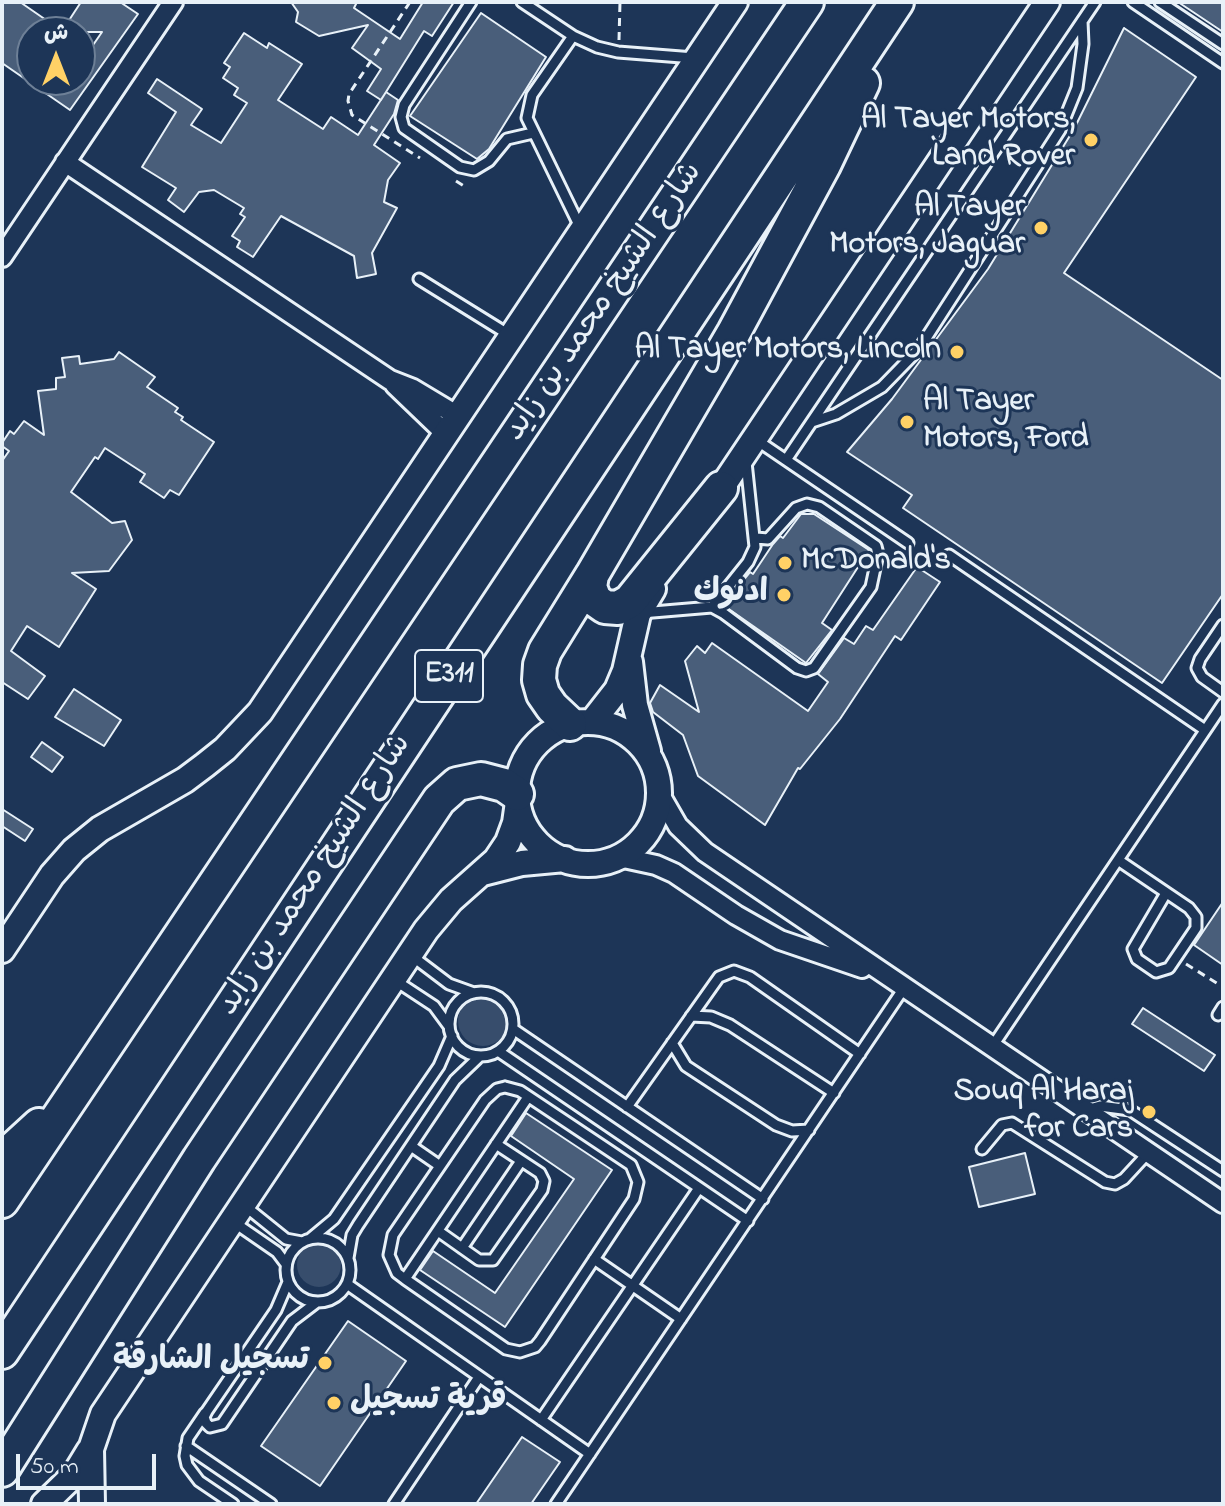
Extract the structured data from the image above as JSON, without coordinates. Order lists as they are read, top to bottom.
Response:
{
  "streets": {
    "highway": ["شارع الشيخ محمد بن زايد", "E311"]
  },
  "places": [
    "Al Tayer Motors, Land Rover",
    "Al Tayer Motors, Jaguar",
    "Al Tayer Motors, Lincoln",
    "Al Tayer Motors, Ford",
    "McDonald's",
    "ادنوك",
    "Souq Al Haraj for Cars",
    "تسجيل الشارقة",
    "قرية تسجيل"
  ],
  "scale_bar": "50 m",
  "north": "top"
}
